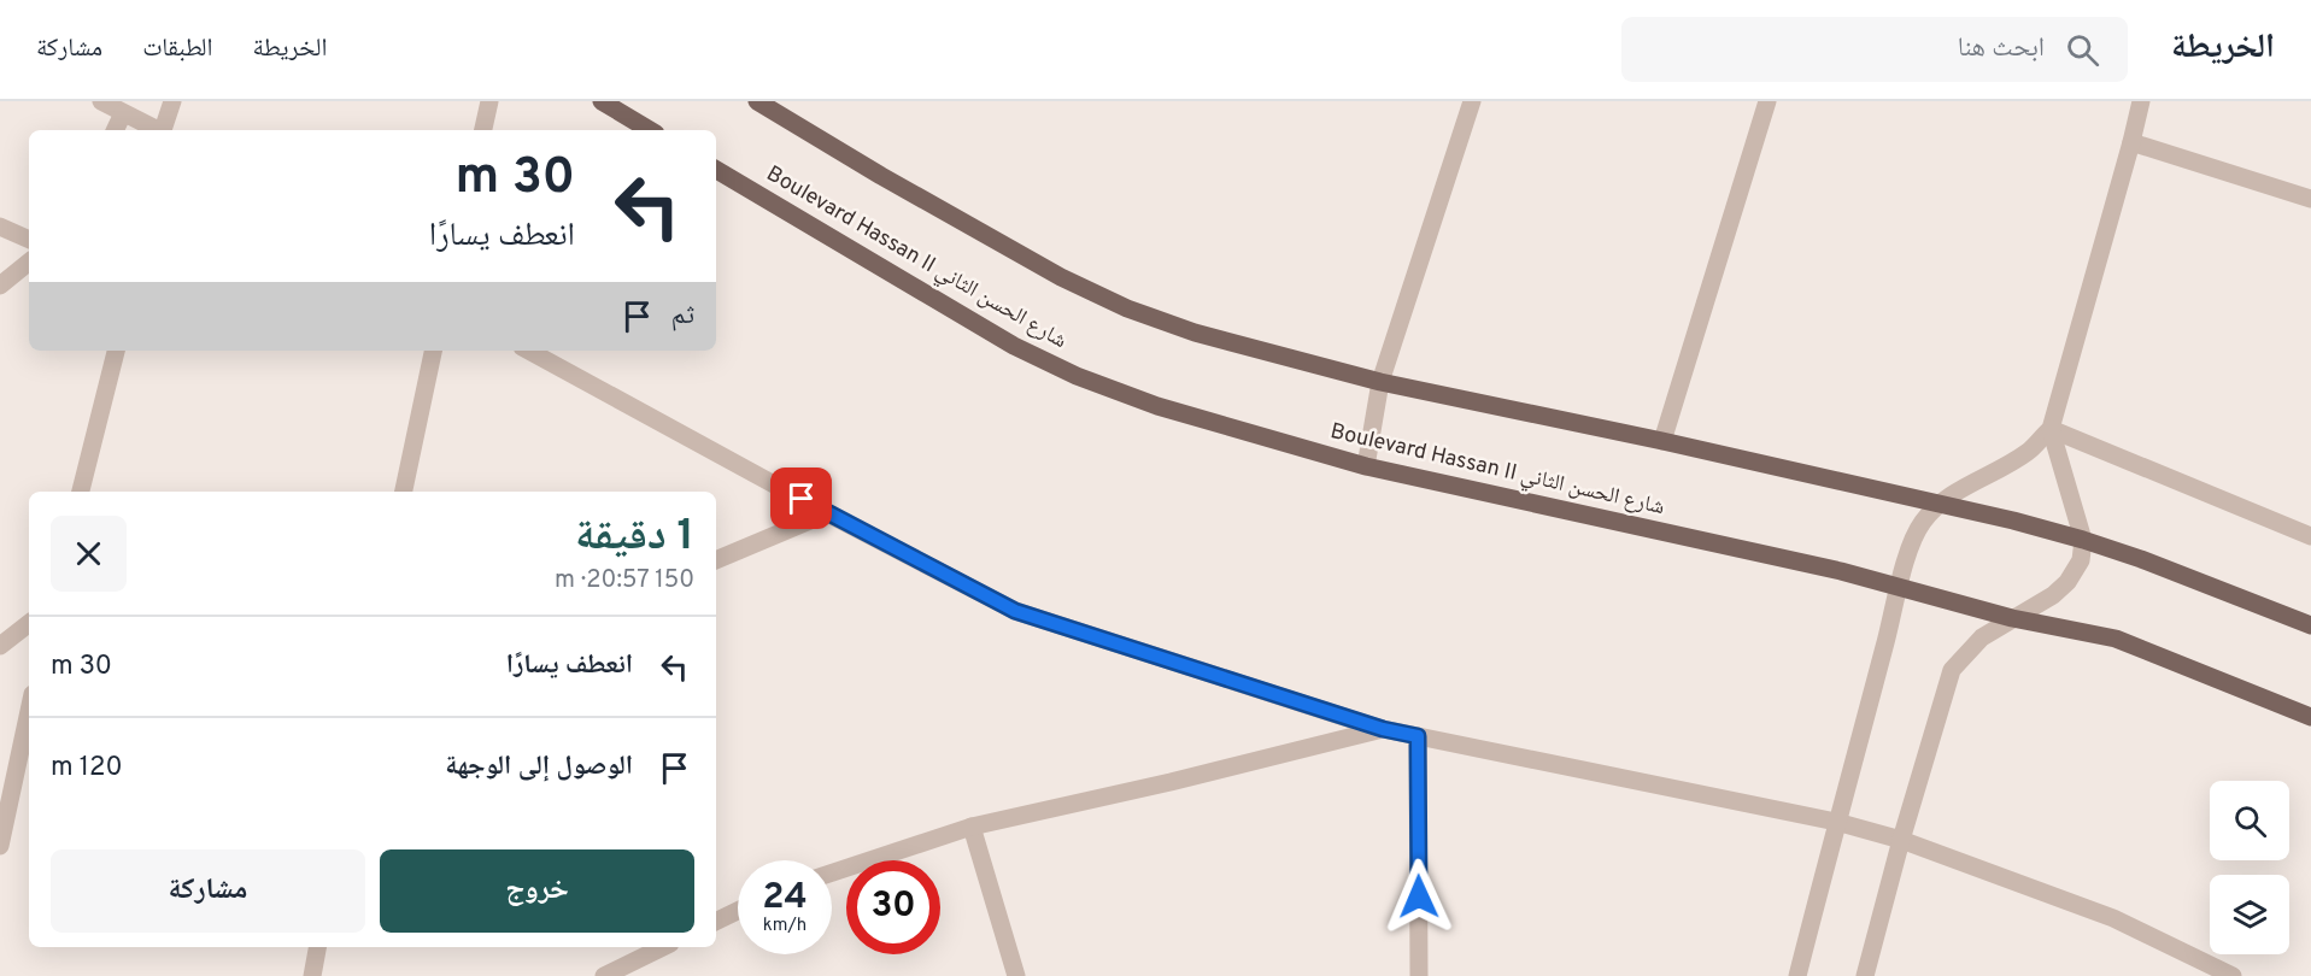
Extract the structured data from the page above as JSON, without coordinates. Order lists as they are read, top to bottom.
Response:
{
  "streets": {
    "main road": ["Boulevard Hassan II شارع الحسن الثاني"]
  },
  "page": {
    "header": "الخريطة",
    "search": "ابحث هنا",
    "nav": ["الخريطة", "الطبقات", "مشاركة"],
    "turn": ["30 m", "انعطف يسارًا"],
    "then": "ثم",
    "heading": ["1 دقيقة", "150 m · 20:57"],
    "list": [
      {
        "name": "انعطف يسارًا",
        "value": "30 m"
      },
      {
        "name": "الوصول إلى الوجهة",
        "value": "120 m"
      }
    ],
    "buttons": ["خروج", "مشاركة"],
    "speed": "24 km/h",
    "limit": "30"
  }
}
